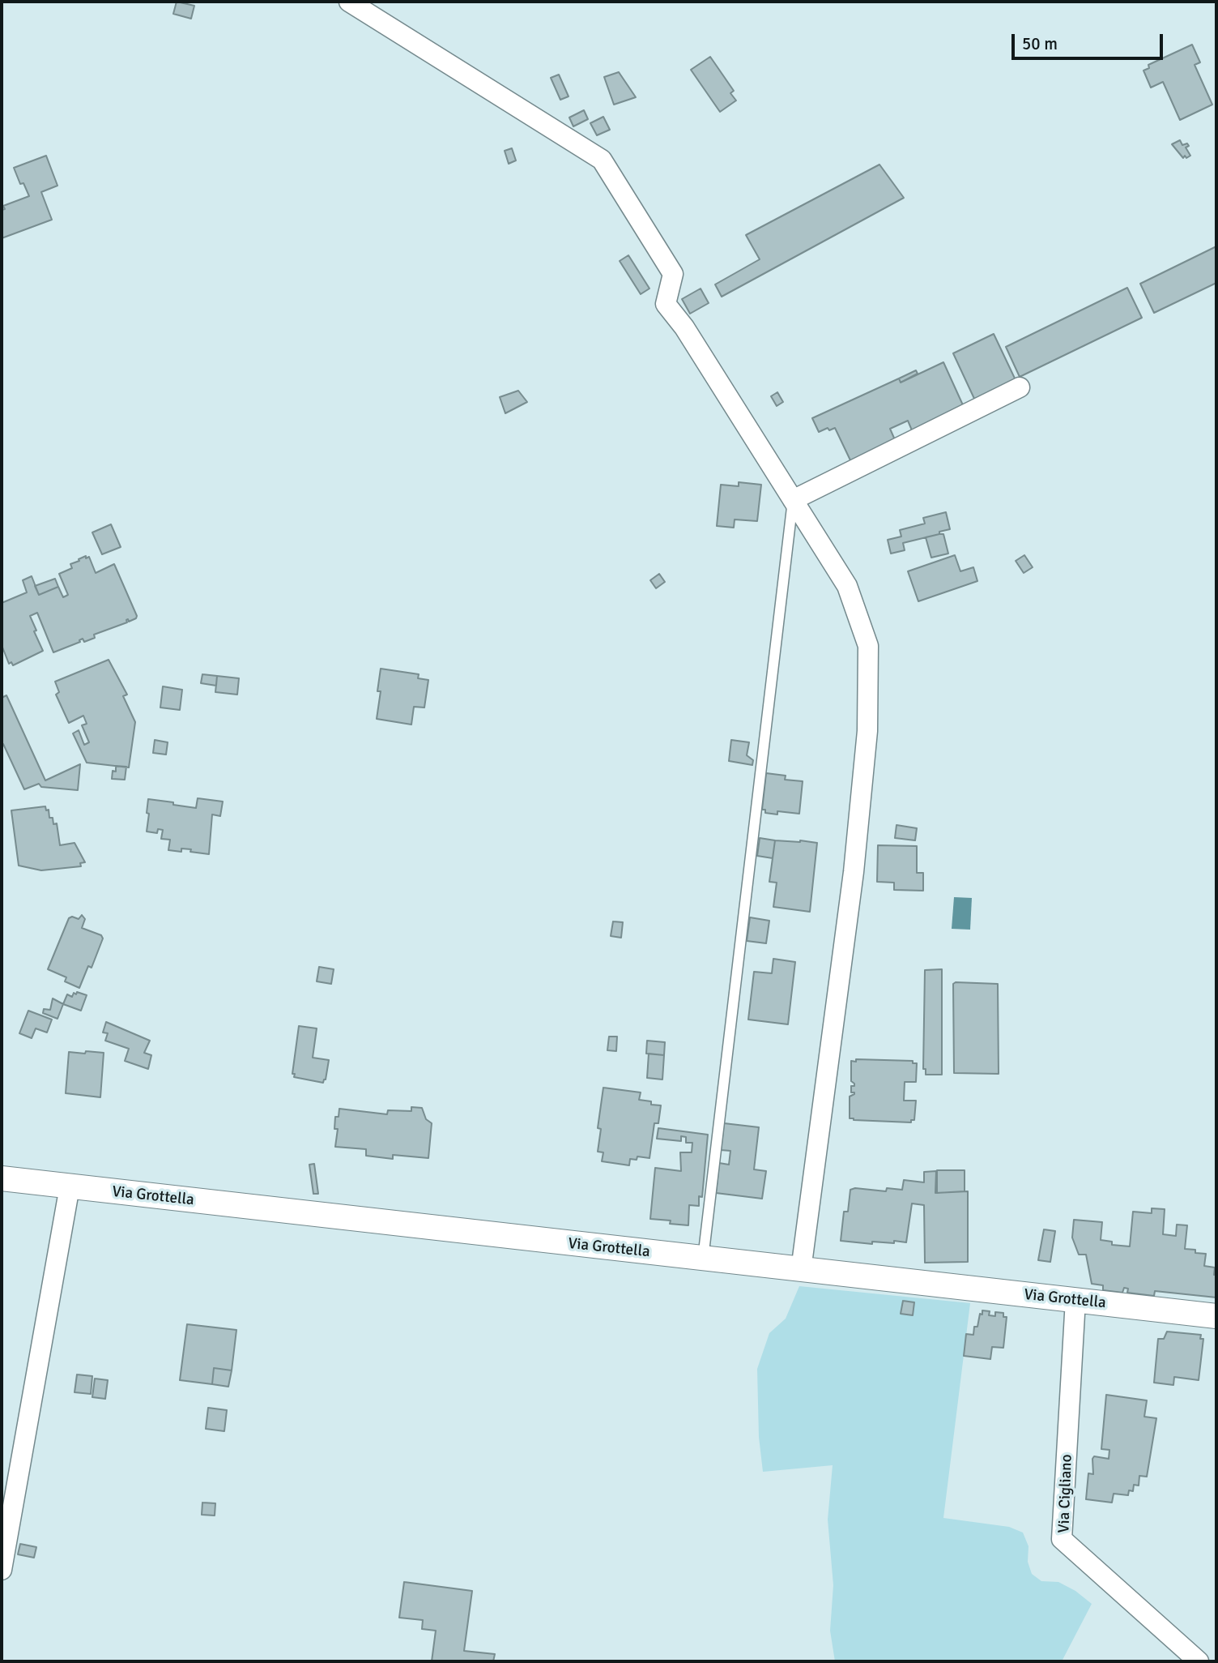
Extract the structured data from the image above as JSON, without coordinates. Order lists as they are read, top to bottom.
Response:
{
  "streets": {
    "street": ["Via Grottella", "Via Cigliano"]
  },
  "crossings": [
    ["Via Grottella", "Via Cigliano"]
  ],
  "scale_bar": "50 m"
}
